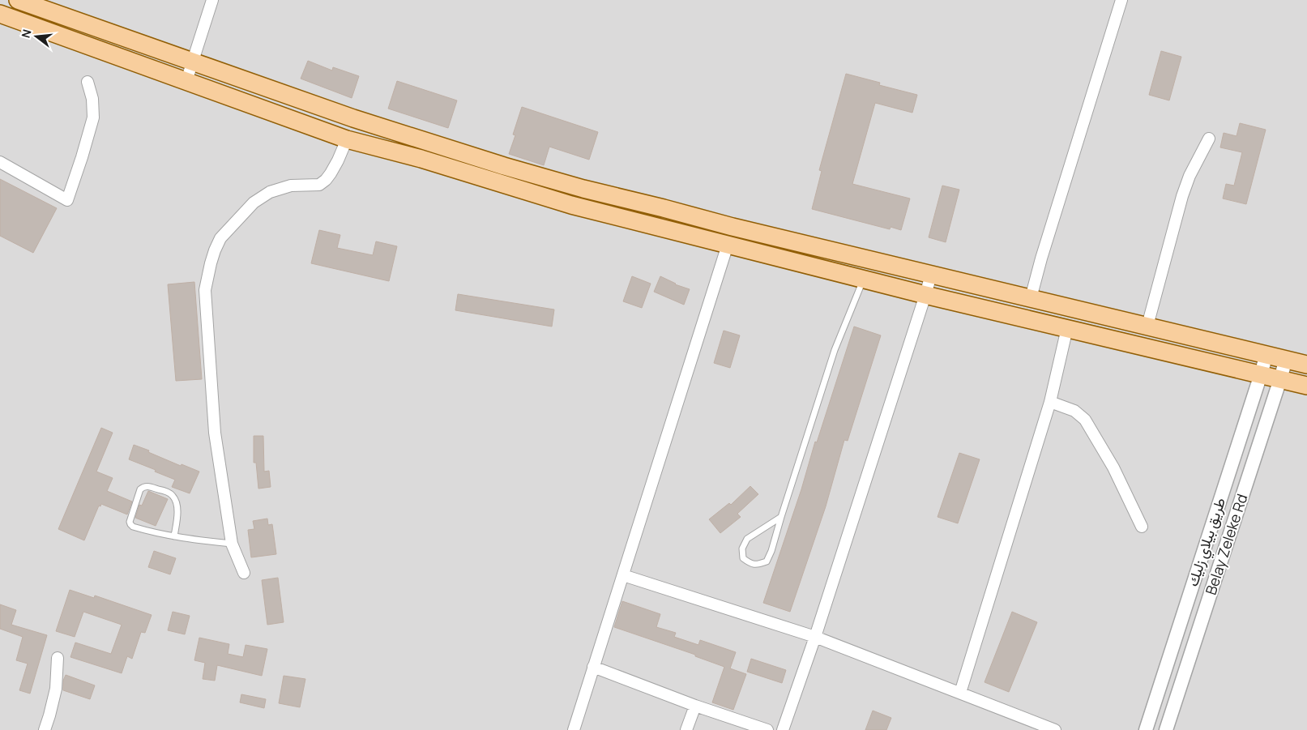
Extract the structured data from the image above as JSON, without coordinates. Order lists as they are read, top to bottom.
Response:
{
  "streets": {
    "street": ["طريق بيلاي زليك", "Belay Zeleke Rd"]
  },
  "north": "left"
}
